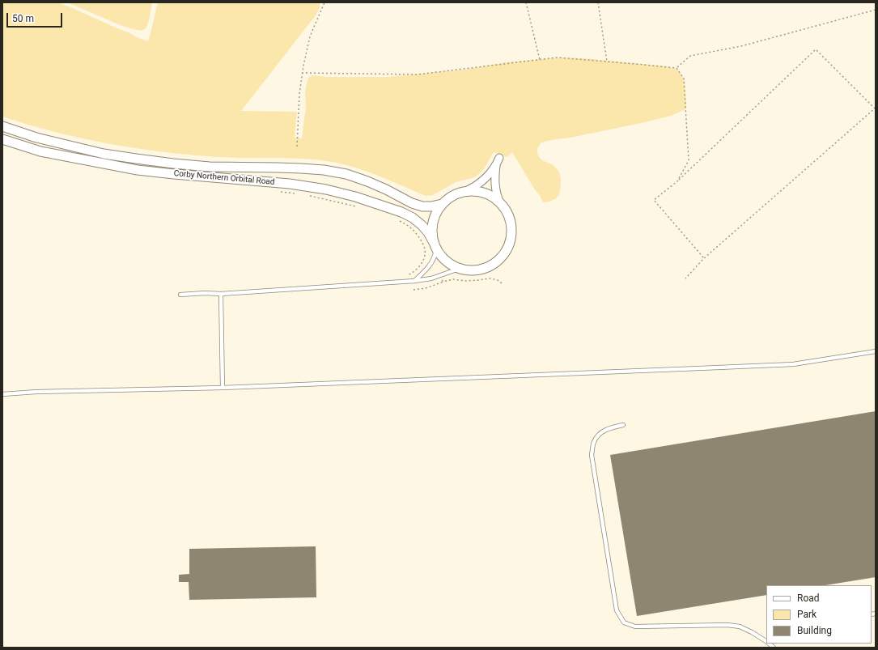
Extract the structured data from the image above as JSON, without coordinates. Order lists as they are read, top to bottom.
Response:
{
  "streets": {
    "street": ["Corby Northern Orbital Road"]
  },
  "legend": ["Road", "Park", "Building"],
  "scale_bar": "50 m"
}
